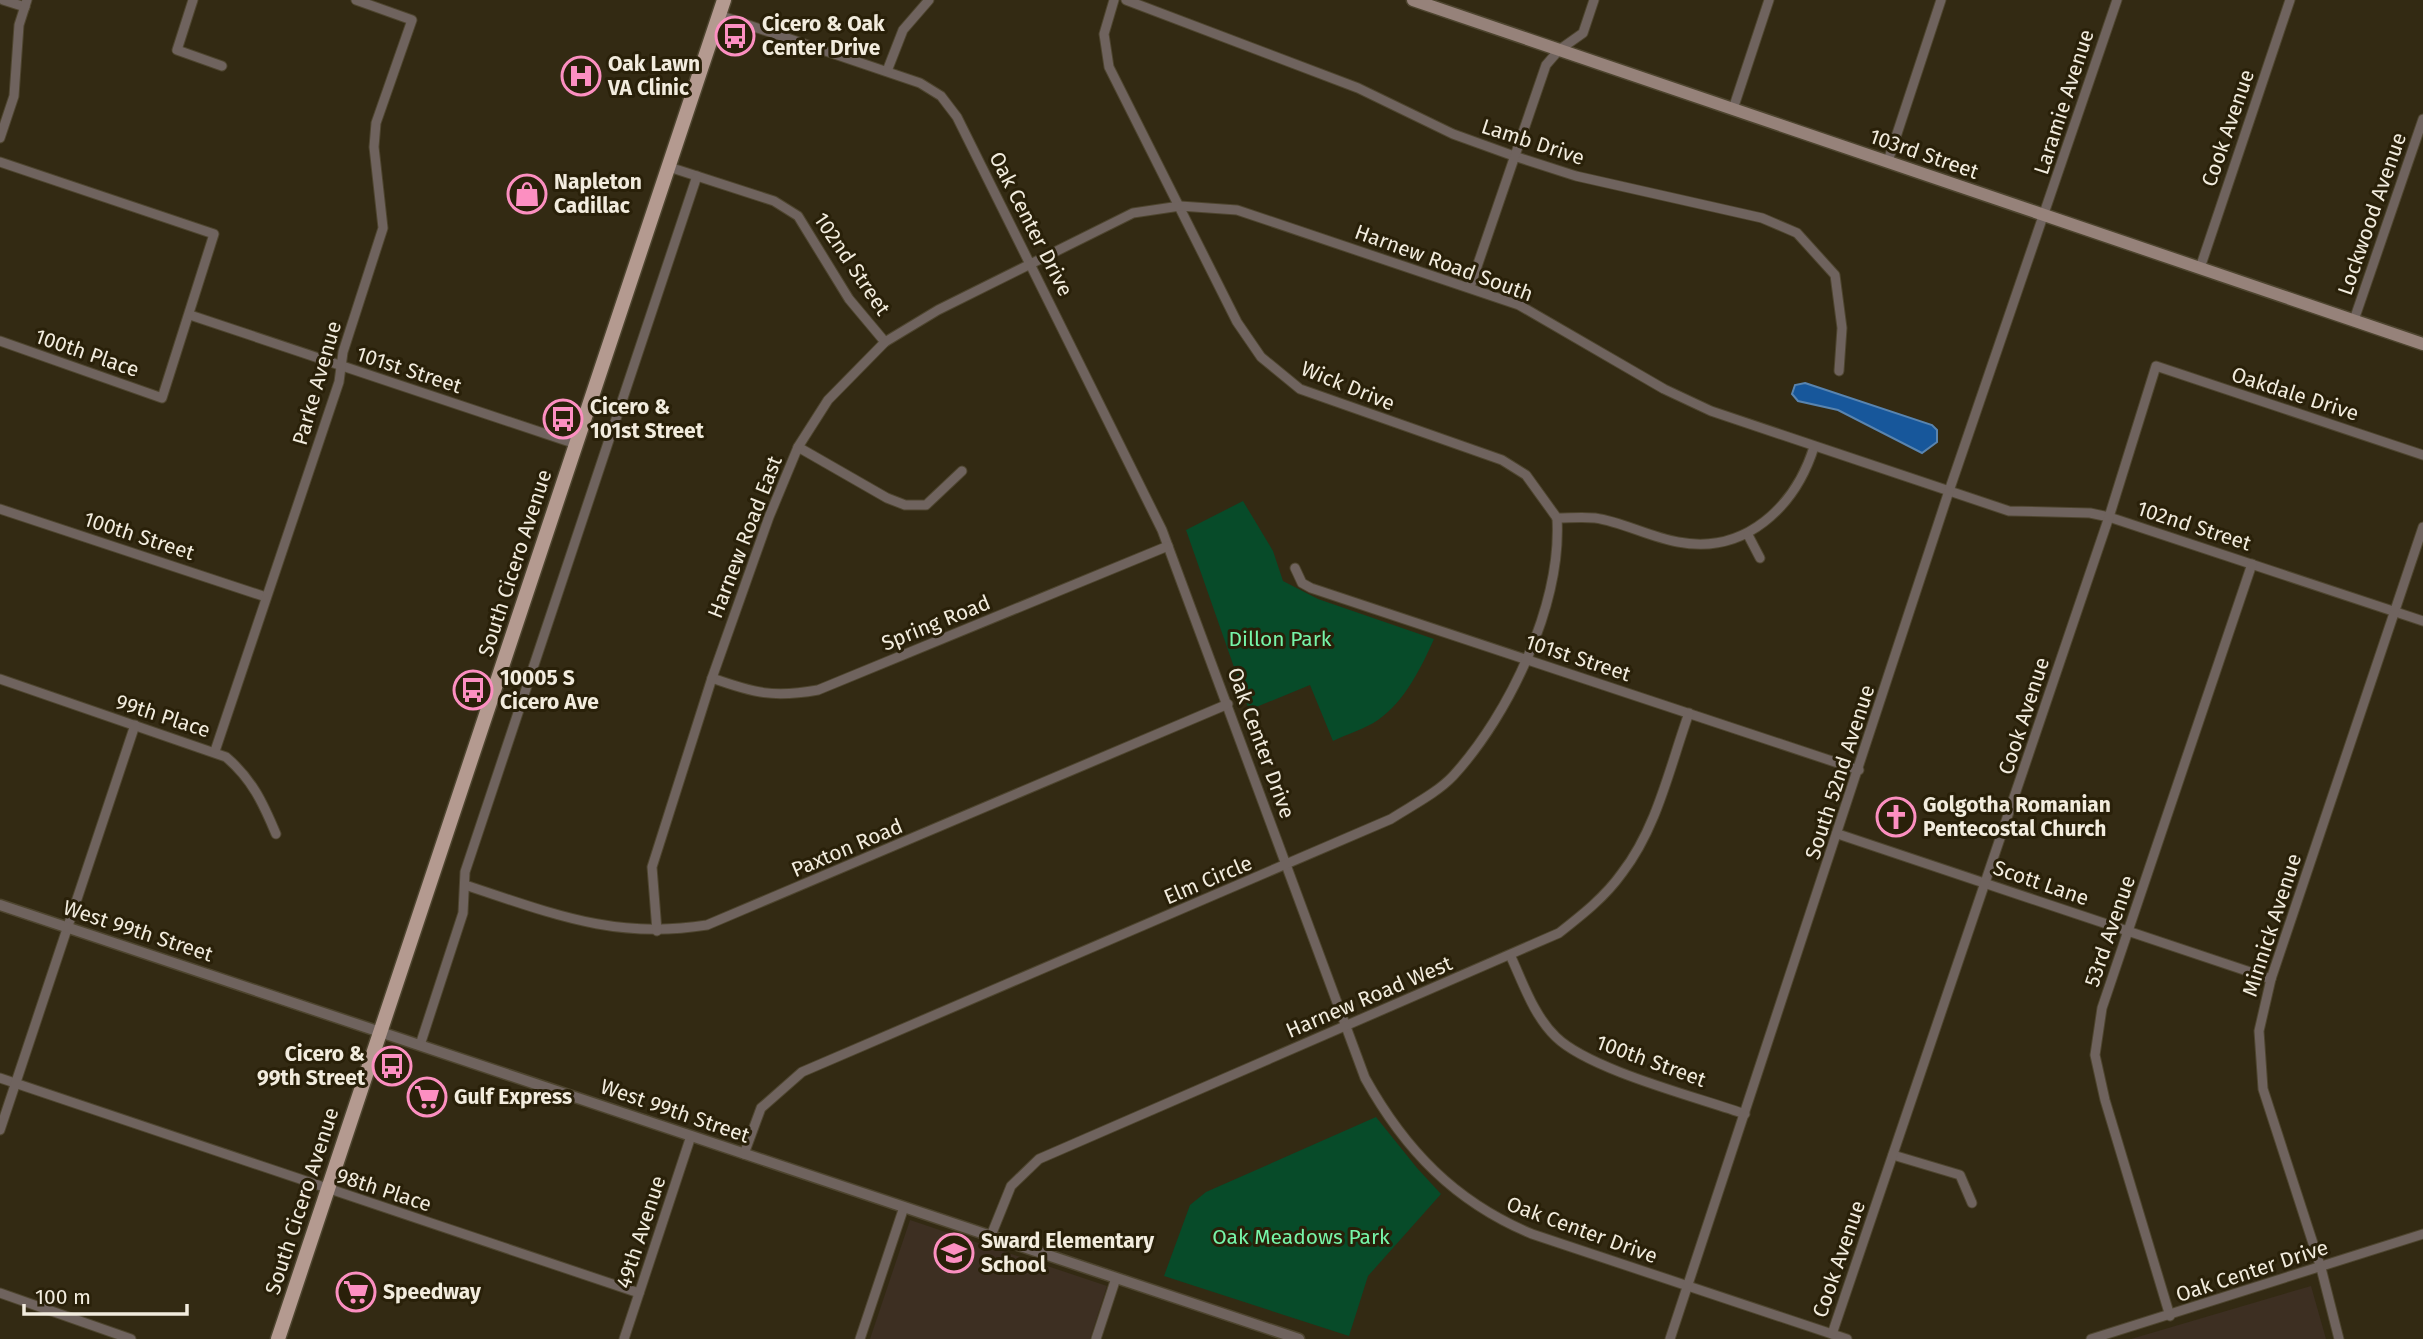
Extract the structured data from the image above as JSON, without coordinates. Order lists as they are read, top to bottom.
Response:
{
  "streets": {
    "main road": ["103rd Street", "South Cicero Avenue"],
    "street": [
      "Laramie Avenue",
      "Cook Avenue",
      "Lamb Drive",
      "Lockwood Avenue",
      "Oak Center Drive",
      "Harnew Road South",
      "102nd Street",
      "100th Place",
      "101st Street",
      "Parke Avenue",
      "Wick Drive",
      "Oakdale Drive",
      "100th Street",
      "Harnew Road East",
      "Spring Road",
      "99th Place",
      "South 52nd Avenue",
      "Paxton Road",
      "Elm Circle",
      "Scott Lane",
      "Minnick Avenue",
      "West 99th Street",
      "53rd Avenue",
      "Harnew Road West",
      "98th Place",
      "49th Avenue"
    ]
  },
  "crossings": [
    ["Laramie Avenue", "103rd Street"],
    ["Laramie Avenue", "South 52nd Avenue"],
    ["Cook Avenue", "103rd Street"],
    ["Cook Avenue", "Oak Center Drive"],
    ["Cook Avenue", "102nd Street"],
    ["Cook Avenue", "Oakdale Drive"],
    ["Cook Avenue", "Scott Lane"],
    ["103rd Street", "Lockwood Avenue"],
    ["103rd Street", "South 52nd Avenue"],
    ["Oak Center Drive", "Harnew Road South"],
    ["Oak Center Drive", "Harnew Road East"],
    ["Oak Center Drive", "South Cicero Avenue"],
    ["Oak Center Drive", "Spring Road"],
    ["Oak Center Drive", "South 52nd Avenue"],
    ["Oak Center Drive", "Paxton Road"],
    ["Oak Center Drive", "Elm Circle"],
    ["Oak Center Drive", "Minnick Avenue"],
    ["Oak Center Drive", "53rd Avenue"],
    ["Oak Center Drive", "Harnew Road West"],
    ["Harnew Road South", "102nd Street"],
    ["Harnew Road South", "Wick Drive"],
    ["Harnew Road South", "Harnew Road East"],
    ["Harnew Road South", "South 52nd Avenue"],
    ["102nd Street", "Harnew Road East"],
    ["102nd Street", "South Cicero Avenue"],
    ["102nd Street", "South 52nd Avenue"],
    ["102nd Street", "Minnick Avenue"],
    ["102nd Street", "53rd Avenue"],
    ["100th Place", "101st Street"],
    ["101st Street", "Parke Avenue"],
    ["101st Street", "South Cicero Avenue"],
    ["101st Street", "South 52nd Avenue"],
    ["101st Street", "Elm Circle"],
    ["101st Street", "Harnew Road West"],
    ["Parke Avenue", "100th Street"],
    ["Parke Avenue", "99th Place"],
    ["Wick Drive", "Elm Circle"],
    ["100th Street", "South 52nd Avenue"],
    ["100th Street", "Harnew Road West"],
    ["Harnew Road East", "Spring Road"],
    ["Harnew Road East", "Paxton Road"],
    ["South Cicero Avenue", "West 99th Street"],
    ["South Cicero Avenue", "98th Place"],
    ["South 52nd Avenue", "Scott Lane"],
    ["Elm Circle", "West 99th Street"],
    ["Scott Lane", "Minnick Avenue"],
    ["Scott Lane", "53rd Avenue"],
    ["West 99th Street", "Harnew Road West"],
    ["West 99th Street", "49th Avenue"],
    ["98th Place", "49th Avenue"]
  ],
  "parks": ["Dillon Park", "Oak Meadows Park"],
  "places": {
    "bus stop": [
      "Cicero & Oak Center Drive",
      "Cicero & 101st Street",
      "10005 S Cicero Ave",
      "Cicero & 99th Street"
    ],
    "hospital": ["Oak Lawn VA Clinic"],
    "shop": ["Napleton Cadillac"],
    "church": ["Golgotha Romanian Pentecostal Church"],
    "supermarket": ["Gulf Express", "Speedway"],
    "school or university": ["Sward Elementary School"]
  },
  "scale_bar": "100 m"
}
